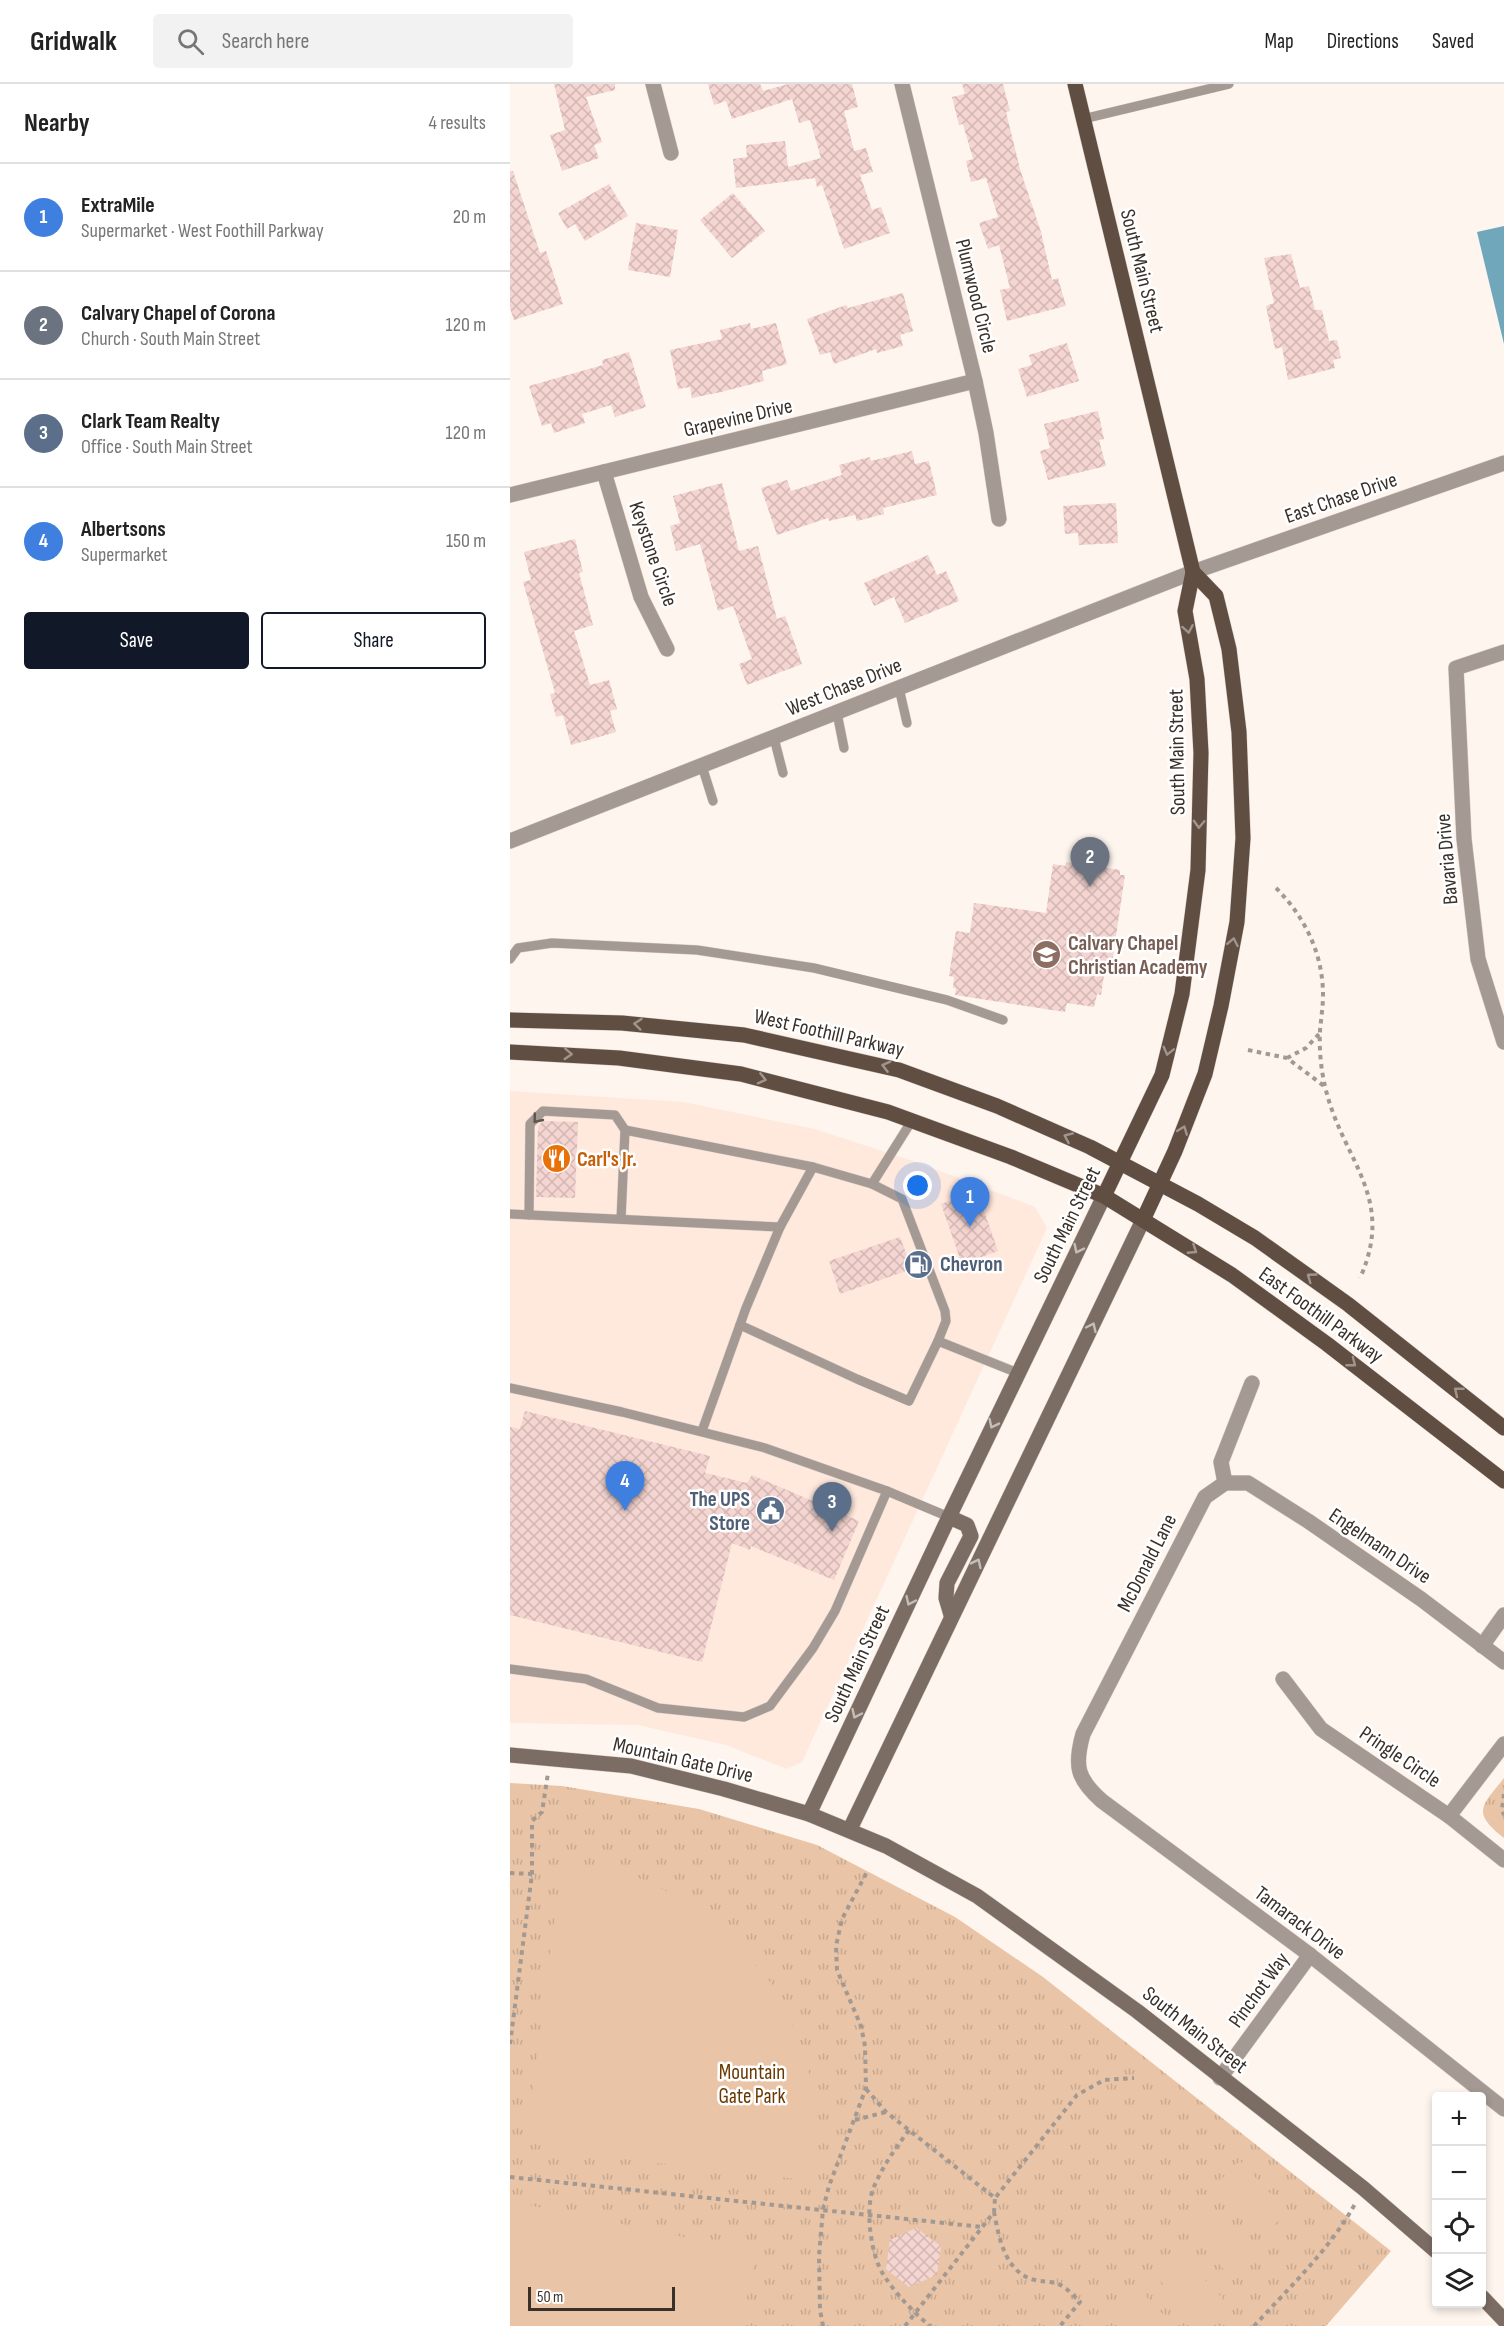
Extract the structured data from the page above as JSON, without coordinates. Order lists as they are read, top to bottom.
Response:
{
  "streets": {
    "main road": [
      "South Main Street",
      "West Foothill Parkway",
      "East Foothill Parkway",
      "Mountain Gate Drive"
    ],
    "street": [
      "Plumwood Circle",
      "Grapevine Drive",
      "East Chase Drive",
      "Keystone Circle",
      "West Chase Drive",
      "Bavaria Drive",
      "Engelmann Drive",
      "McDonald Lane",
      "Pringle Circle",
      "Tamarack Drive",
      "Pinchot Way"
    ]
  },
  "crossings": [
    ["South Main Street", "East Chase Drive"],
    ["South Main Street", "West Chase Drive"],
    ["South Main Street", "West Foothill Parkway"],
    ["South Main Street", "East Foothill Parkway"],
    ["South Main Street", "Mountain Gate Drive"],
    ["South Main Street", "Pinchot Way"],
    ["Plumwood Circle", "Grapevine Drive"],
    ["Grapevine Drive", "Keystone Circle"],
    ["East Chase Drive", "West Chase Drive"],
    ["West Foothill Parkway", "East Foothill Parkway"],
    ["Engelmann Drive", "McDonald Lane"],
    ["McDonald Lane", "Tamarack Drive"],
    ["Tamarack Drive", "Pinchot Way"]
  ],
  "parks": ["Mountain Gate Park"],
  "places": {
    "school or university": ["Calvary Chapel Christian Academy"],
    "restaurant": ["Carl's Jr."],
    "fuel station": ["Chevron"],
    "public building": ["The UPS Store"]
  },
  "scale_bar": "50 m",
  "page": {
    "header": "Gridwalk",
    "search": "Search here",
    "nav": ["Map", "Directions", "Saved"],
    "heading": ["Nearby", "4 results"],
    "list": [
      {
        "mark": "1",
        "name": "ExtraMile",
        "note": "Supermarket · West Foothill Parkway",
        "value": "20 m"
      },
      {
        "mark": "2",
        "name": "Calvary Chapel of Corona",
        "note": "Church · South Main Street",
        "value": "120 m"
      },
      {
        "mark": "3",
        "name": "Clark Team Realty",
        "note": "Office · South Main Street",
        "value": "120 m"
      },
      {
        "mark": "4",
        "name": "Albertsons",
        "note": "Supermarket",
        "value": "150 m"
      }
    ],
    "buttons": ["Save", "Share"],
    "pins": [
      "2",
      "1",
      "4",
      "3"
    ],
    "map_buttons": ["+", "−"],
    "scale": "50 m"
  }
}
